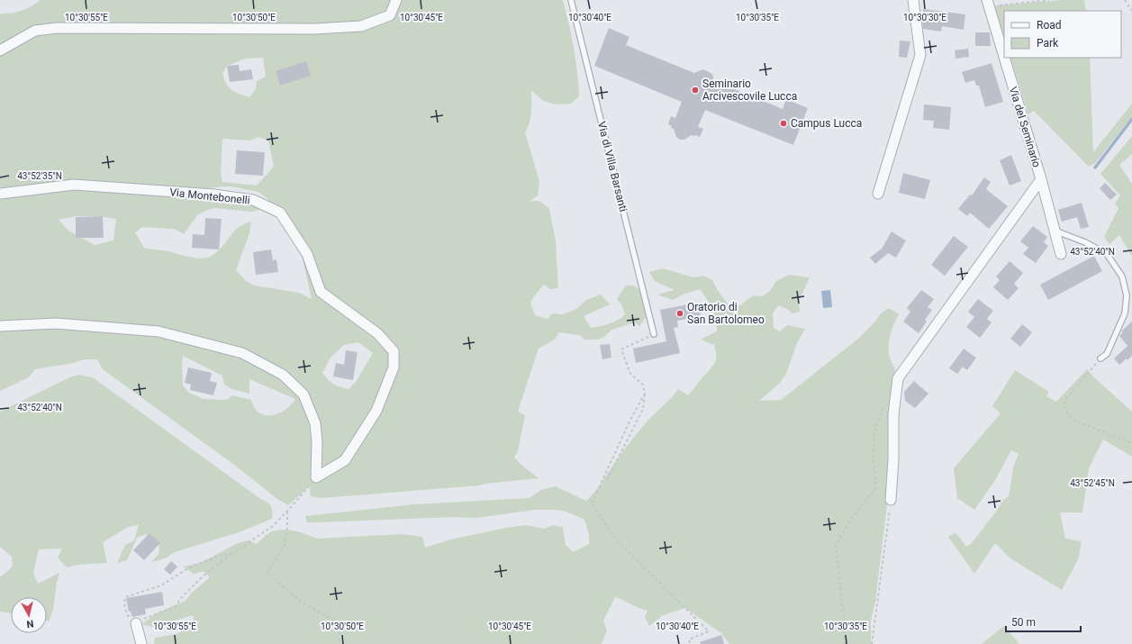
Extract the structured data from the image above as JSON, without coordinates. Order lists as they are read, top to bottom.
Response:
{
  "streets": {
    "street": ["Via del Seminario", "Via Montebonelli"],
    "lane": ["Via di Villa Barsanti"]
  },
  "places": ["Seminario Arcivescovile Lucca", "Campus Lucca", "Oratorio di San Bartolomeo"],
  "legend": ["Road", "Park"],
  "scale_bar": "50 m",
  "north": "bottom",
  "coordinates": [
    "10°30'55\"E",
    "10°30'50\"E",
    "10°30'45\"E",
    "10°30'40\"E",
    "10°30'35\"E",
    "10°30'30\"E",
    "43°52'35\"N",
    "43°52'40\"N",
    "43°52'45\"N"
  ]
}
